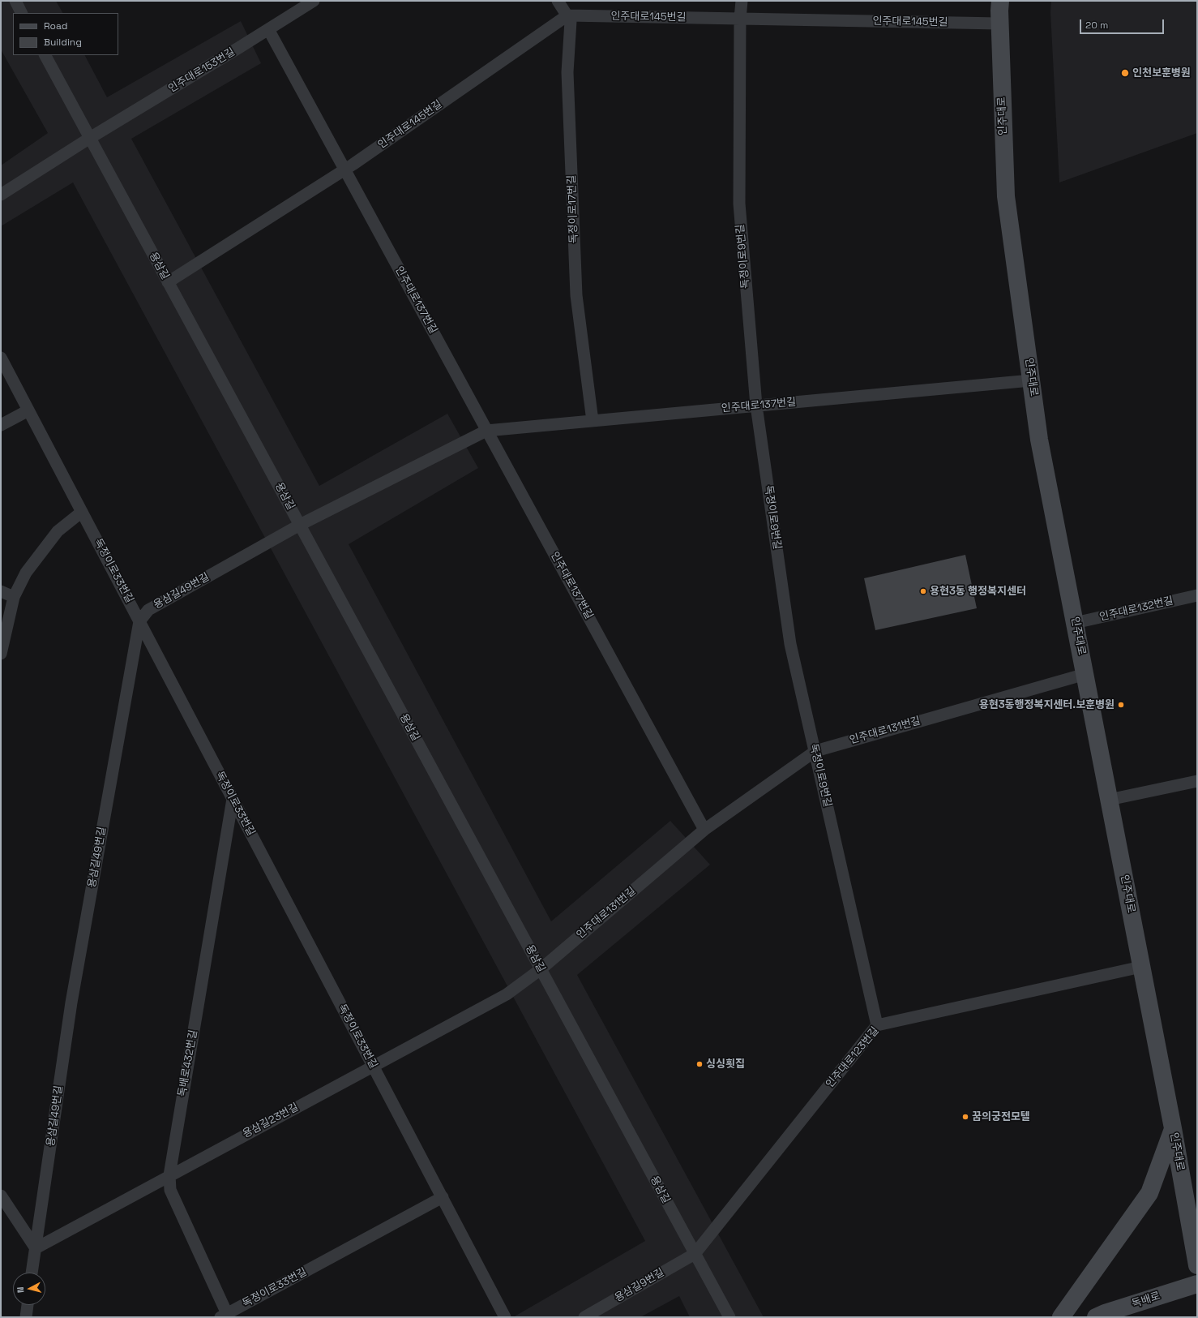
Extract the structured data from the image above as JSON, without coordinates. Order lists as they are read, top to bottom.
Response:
{
  "streets": {
    "main road": ["인주대로", "독배로"],
    "lane": [
      "인주대로145번길",
      "인주대로153번길",
      "독정이로17번길",
      "독정이로9번길",
      "용삼길",
      "인주대로137번길",
      "독정이로33번길",
      "용삼길49번길",
      "인주대로132번길",
      "인주대로131번길",
      "인주대로123번길",
      "독배로432번길",
      "용삼길23번길",
      "용삼길9번길"
    ]
  },
  "crossings": [
    ["인주대로145번길", "인주대로"],
    ["인주대로145번길", "독정이로17번길"],
    ["인주대로145번길", "독정이로9번길"],
    ["인주대로145번길", "용삼길"],
    ["인주대로145번길", "인주대로137번길"],
    ["인주대로153번길", "용삼길"],
    ["인주대로", "인주대로137번길"],
    ["인주대로", "인주대로132번길"],
    ["인주대로", "인주대로131번길"],
    ["인주대로", "인주대로123번길"],
    ["독정이로17번길", "인주대로137번길"],
    ["독정이로9번길", "인주대로137번길"],
    ["독정이로9번길", "인주대로131번길"],
    ["독정이로9번길", "인주대로123번길"],
    ["용삼길", "인주대로137번길"],
    ["용삼길", "용삼길49번길"],
    ["용삼길", "인주대로131번길"],
    ["용삼길", "인주대로123번길"],
    ["용삼길", "용삼길9번길"],
    ["인주대로137번길", "용삼길49번길"],
    ["인주대로137번길", "인주대로131번길"],
    ["독정이로33번길", "용삼길49번길"],
    ["독정이로33번길", "독배로432번길"],
    ["독정이로33번길", "용삼길23번길"],
    ["용삼길49번길", "용삼길23번길"],
    ["인주대로131번길", "용삼길23번길"],
    ["인주대로123번길", "용삼길9번길"],
    ["독배로432번길", "용삼길23번길"]
  ],
  "places": [
    "인천보훈병원",
    "용현3동 행정복지센터",
    "용현3동행정복지센터.보훈병원",
    "싱싱횟집",
    "꿈의궁전모텔"
  ],
  "legend": ["Road", "Building"],
  "scale_bar": "20 m",
  "north": "left"
}
